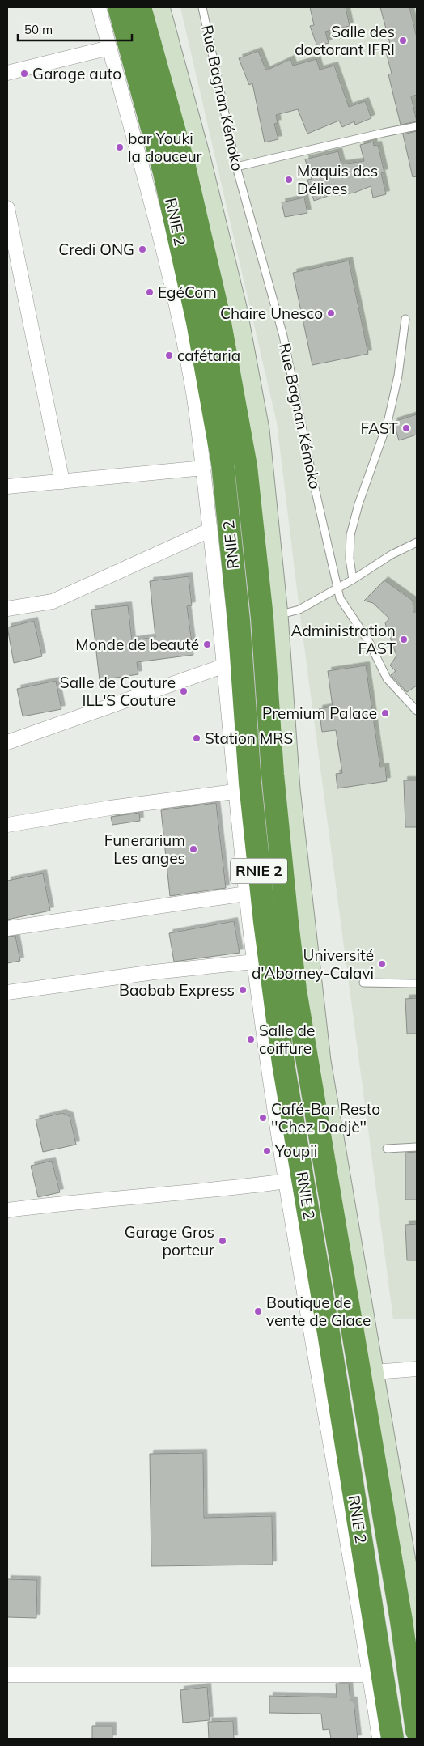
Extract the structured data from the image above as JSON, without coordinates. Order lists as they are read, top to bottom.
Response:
{
  "streets": {
    "highway": ["RNIE 2"],
    "lane": ["Rue Bagnan Kémoko"]
  },
  "places": [
    "Salle des doctorant IFRI",
    "Garage auto",
    "bar Youki la douceur",
    "Maquis des Délices",
    "Credi ONG",
    "EgéCom",
    "Chaire Unesco",
    "cafétaria",
    "FAST",
    "Administration FAST",
    "Monde de beauté",
    "Salle de Couture ILL'S Couture",
    "Premium Palace",
    "Station MRS",
    "Funerarium Les anges",
    "Université d'Abomey-Calavi",
    "Baobab Express",
    "Salle de coiffure",
    "Café-Bar Resto ''Chez Dadjè''",
    "Youpii",
    "Garage Gros porteur",
    "Boutique de vente de Glace"
  ],
  "scale_bar": "50 m"
}
